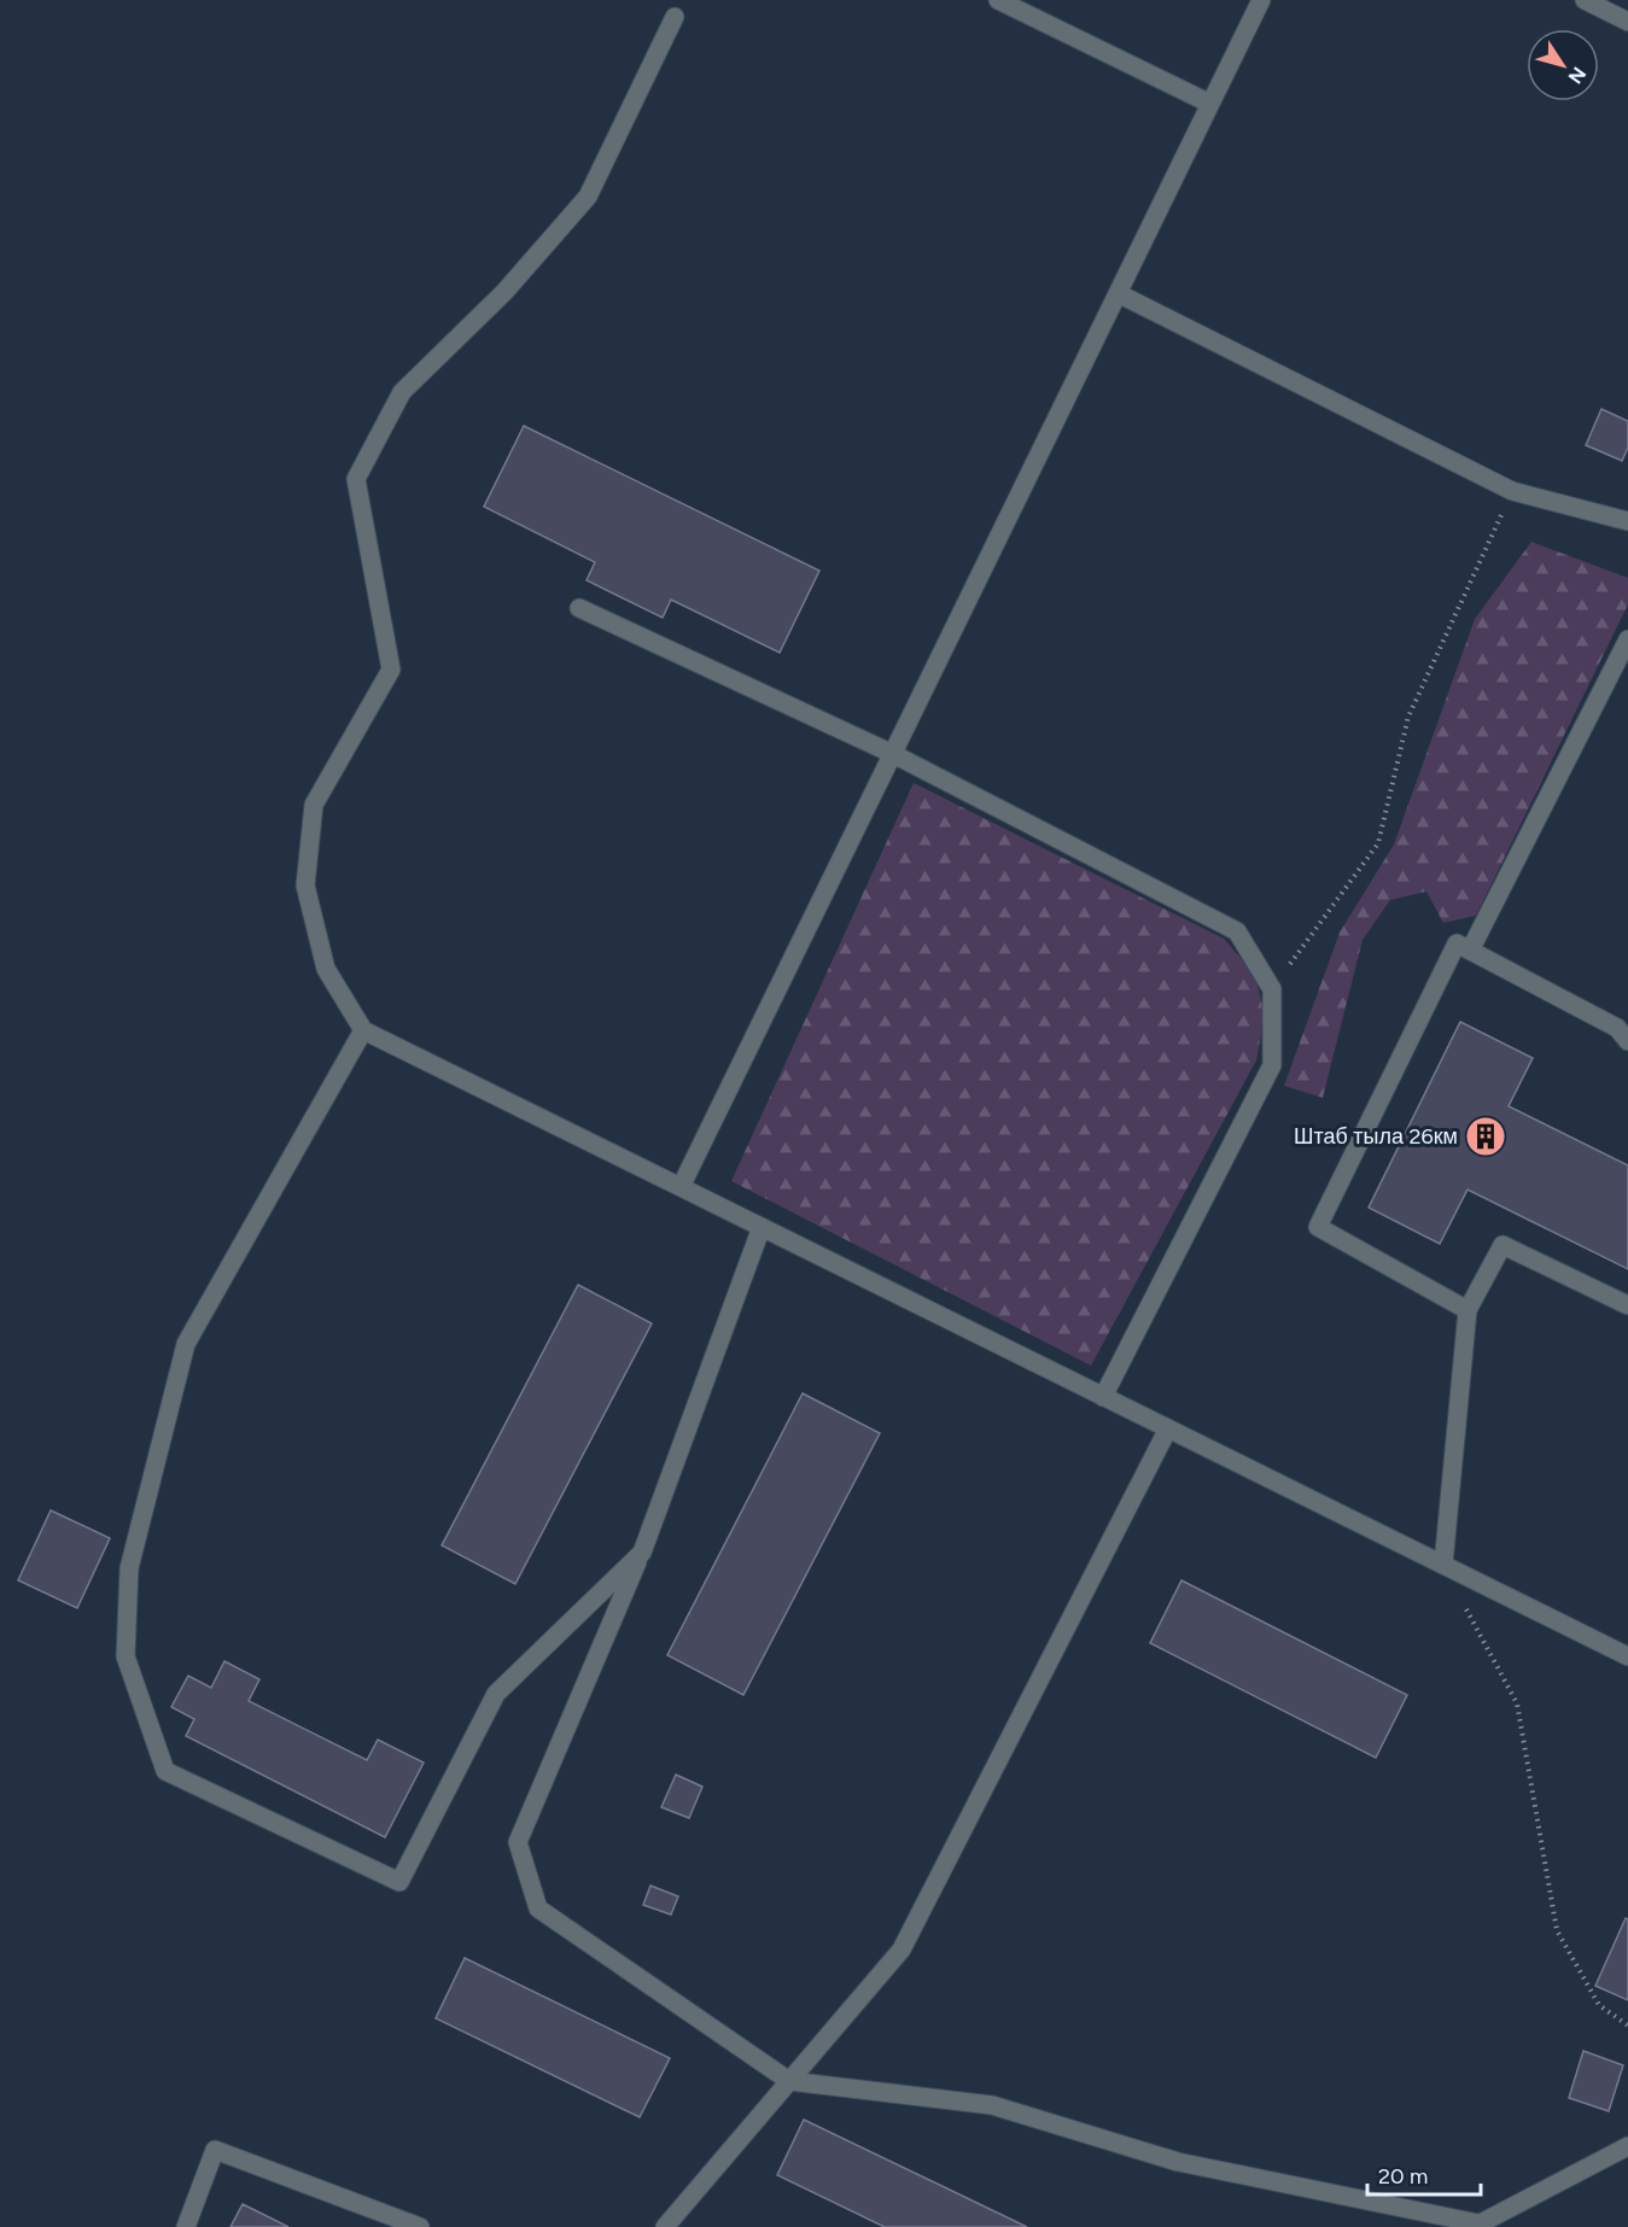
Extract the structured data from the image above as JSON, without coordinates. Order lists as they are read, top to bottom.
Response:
{
  "places": {
    "building": ["Штаб тыла 26км"]
  },
  "scale_bar": "20 m",
  "north": "bottom right"
}
